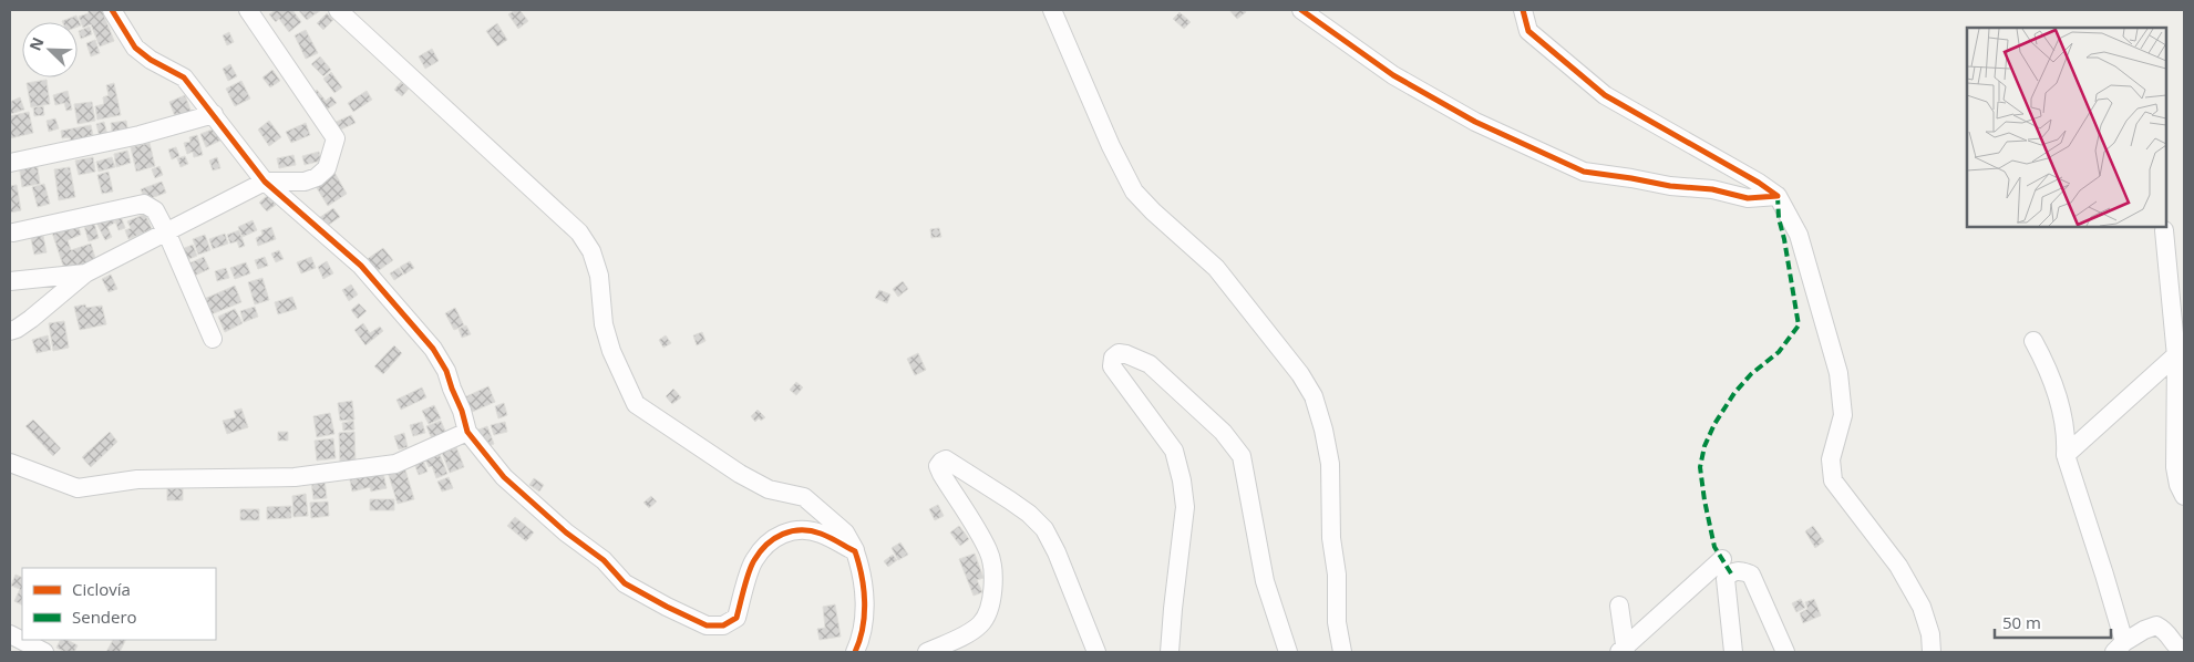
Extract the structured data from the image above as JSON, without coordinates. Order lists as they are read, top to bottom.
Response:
{
  "legend": ["Ciclovía", "Sendero"],
  "scale_bar": "50 m",
  "north": "top left"
}
